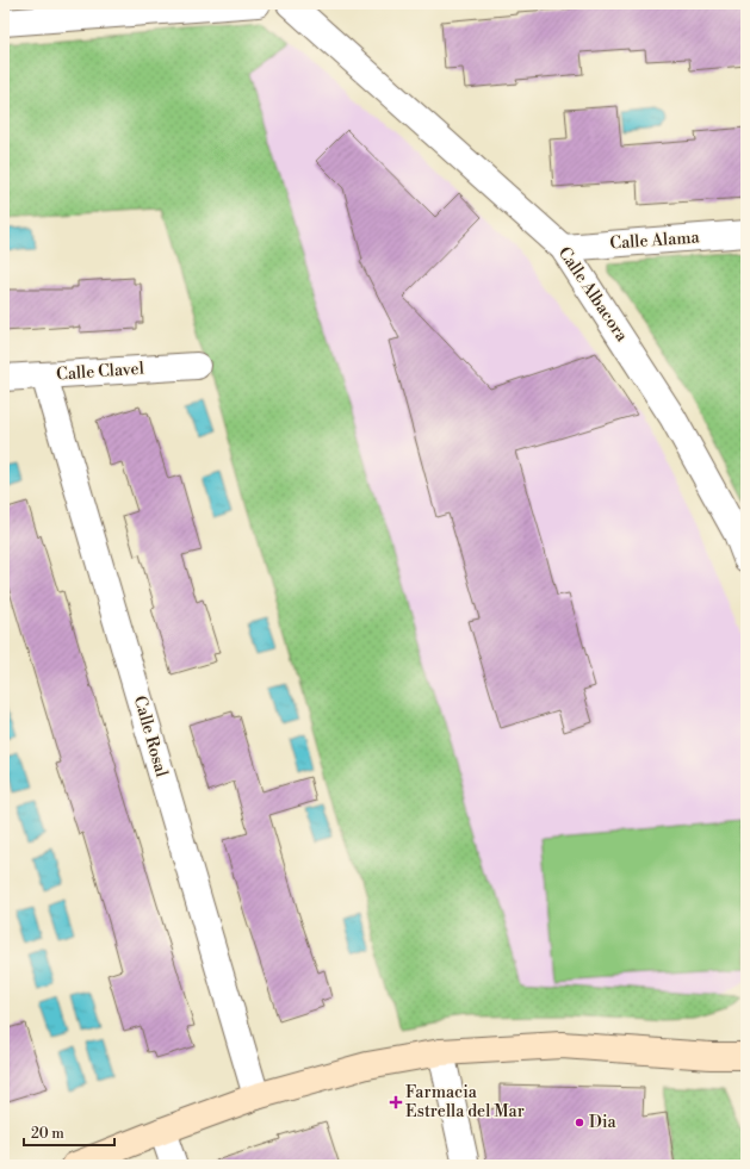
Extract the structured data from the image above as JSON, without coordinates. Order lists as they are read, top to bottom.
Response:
{
  "streets": {
    "street": [
      "Calle Alama",
      "Calle Albacora",
      "Calle Clavel",
      "Calle Rosal"
    ]
  },
  "crossings": [
    ["Calle Alama", "Calle Albacora"],
    ["Calle Clavel", "Calle Rosal"]
  ],
  "places": {
    "health": ["Farmacia Estrella del Mar"],
    "other": ["Dia"]
  },
  "scale_bar": "20 m"
}
